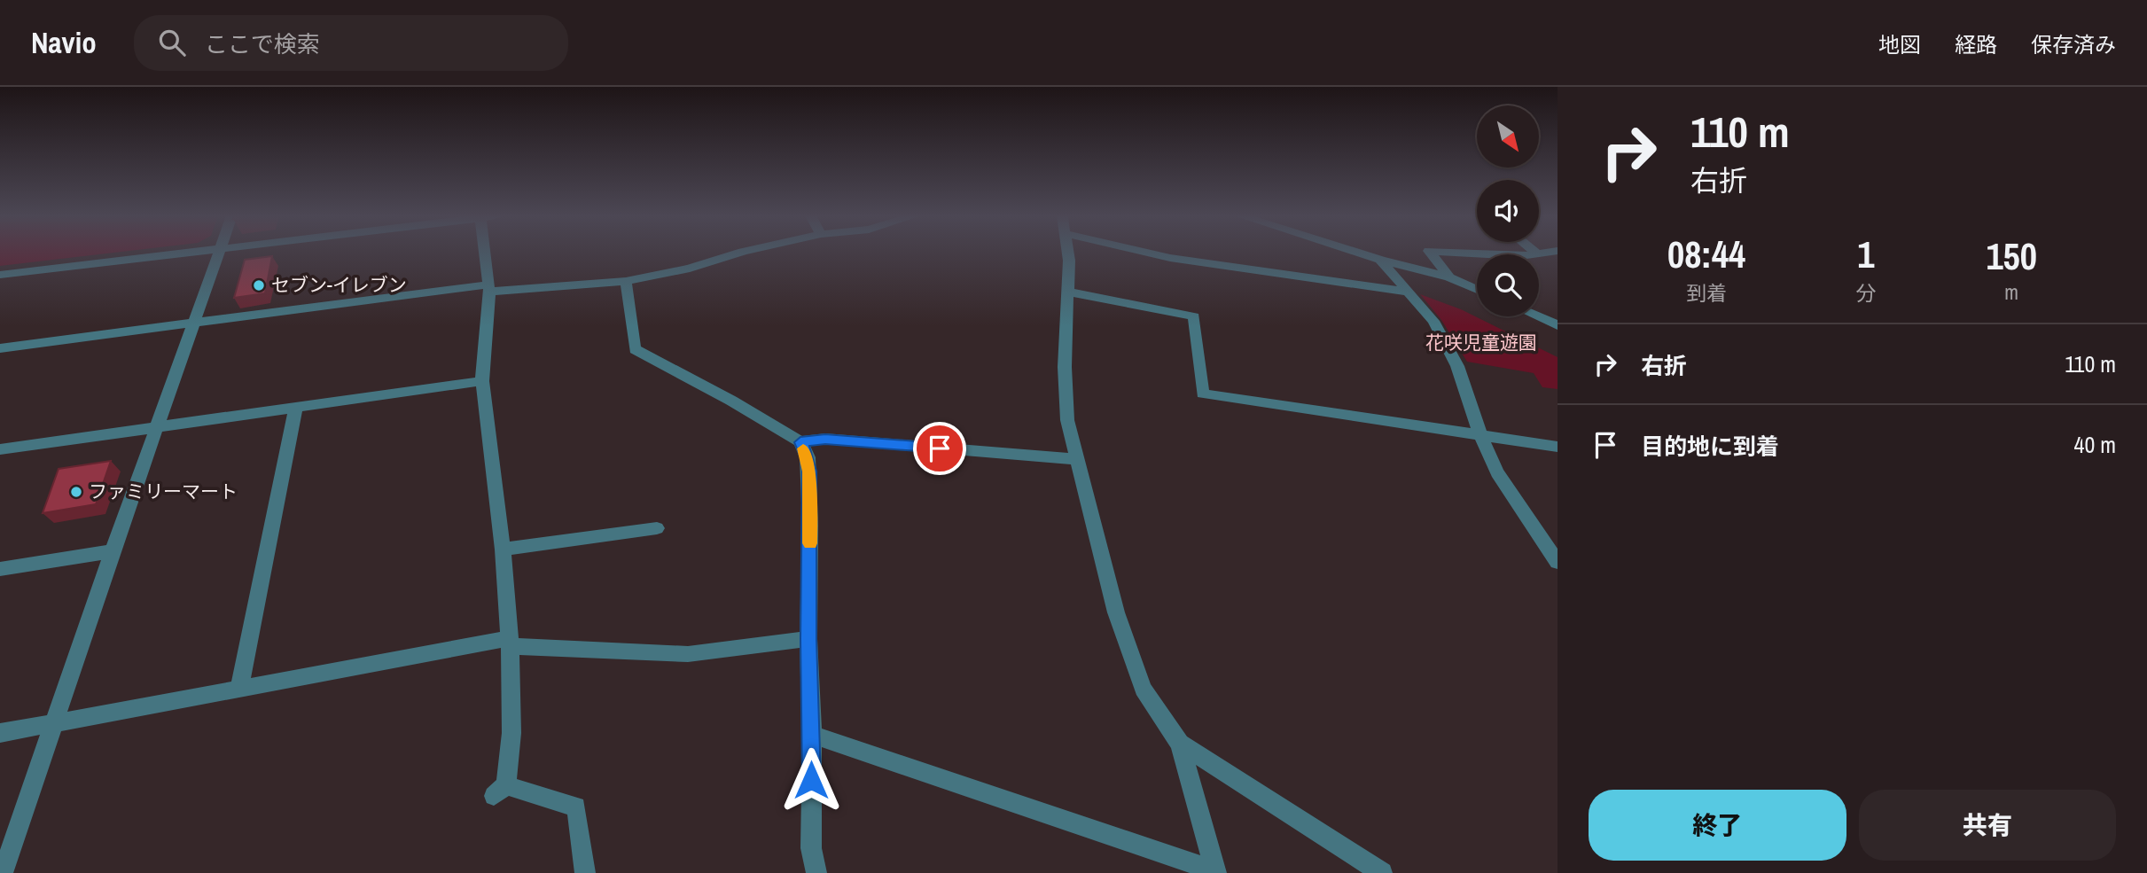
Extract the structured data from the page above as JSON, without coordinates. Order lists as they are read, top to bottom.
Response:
{
  "parks": ["花咲児童遊園"],
  "places": ["セブン-イレブン", "ファミリーマート"],
  "north": "bottom right",
  "page": {
    "header": "Navio",
    "search": "ここで検索",
    "nav": ["地図", "経路", "保存済み"],
    "turn": ["110 m", "右折"],
    "eta": [
      "08:44",
      "到着",
      "1",
      "分",
      "150",
      "m"
    ],
    "list": [
      {
        "name": "右折",
        "value": "110 m"
      },
      {
        "name": "目的地に到着",
        "value": "40 m"
      }
    ],
    "buttons": ["終了", "共有"]
  }
}
